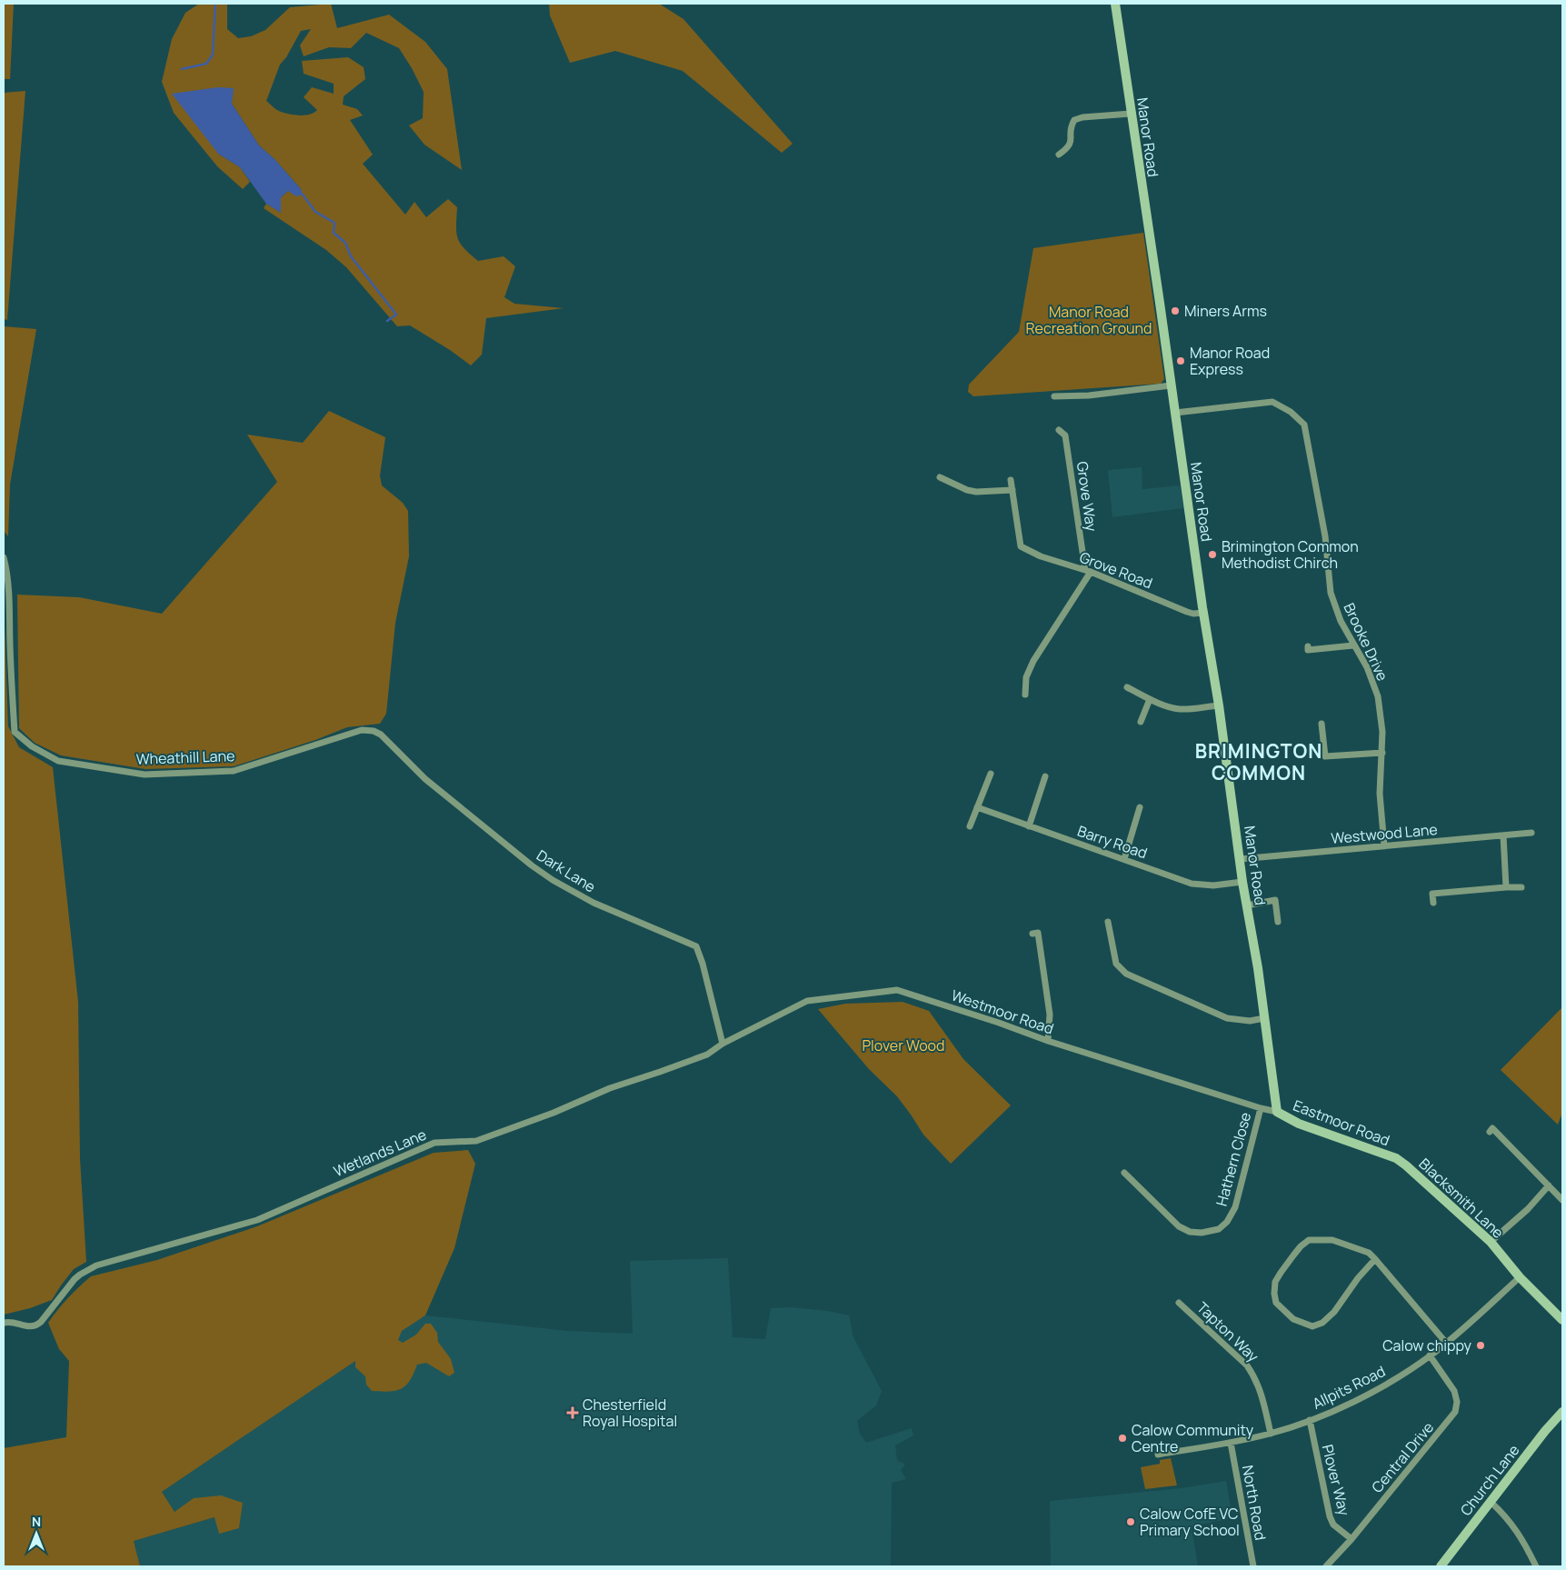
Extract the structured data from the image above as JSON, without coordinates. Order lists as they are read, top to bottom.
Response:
{
  "streets": {
    "street": [
      "Manor Road",
      "Grove Way",
      "Grove Road",
      "Brooke Drive",
      "Wheathill Lane",
      "Westwood Lane",
      "Barry Road",
      "Dark Lane",
      "Westmoor Road",
      "Eastmoor Road",
      "Wetlands Lane",
      "Hathern Close",
      "Blacksmith Lane",
      "Tapton Way",
      "Allpits Road",
      "Central Drive",
      "Plover Way",
      "Church Lane",
      "North Road"
    ]
  },
  "crossings": [
    ["Manor Road", "Grove Road"],
    ["Manor Road", "Brooke Drive"],
    ["Manor Road", "Westwood Lane"],
    ["Manor Road", "Barry Road"],
    ["Manor Road", "Westmoor Road"],
    ["Manor Road", "Eastmoor Road"],
    ["Grove Way", "Grove Road"],
    ["Brooke Drive", "Westwood Lane"],
    ["Wheathill Lane", "Dark Lane"],
    ["Dark Lane", "Westmoor Road"],
    ["Dark Lane", "Wetlands Lane"],
    ["Westmoor Road", "Eastmoor Road"],
    ["Westmoor Road", "Wetlands Lane"],
    ["Westmoor Road", "Hathern Close"],
    ["Eastmoor Road", "Blacksmith Lane"],
    ["Blacksmith Lane", "Allpits Road"],
    ["Tapton Way", "Allpits Road"],
    ["Allpits Road", "Central Drive"],
    ["Allpits Road", "Plover Way"],
    ["Allpits Road", "North Road"],
    ["Central Drive", "Plover Way"]
  ],
  "districts": ["BRIMINGTON COMMON"],
  "parks": ["Manor Road Recreation Ground", "Plover Wood"],
  "places": {
    "other": [
      "Miners Arms",
      "Manor Road Express",
      "Brimington Common Methodist Chirch",
      "Calow chippy",
      "Calow Community Centre",
      "Calow CofE VC Primary School"
    ],
    "health": ["Chesterfield Royal Hospital"]
  },
  "north": "top"
}
